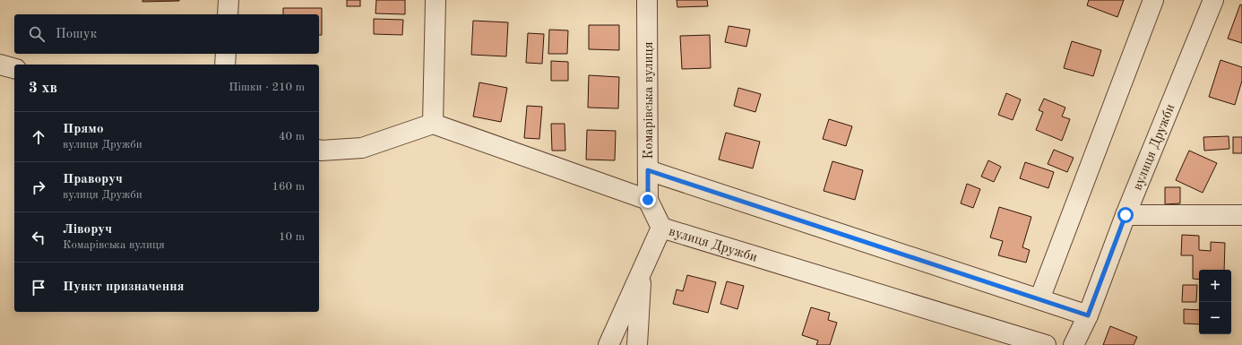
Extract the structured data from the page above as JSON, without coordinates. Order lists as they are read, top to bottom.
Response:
{
  "streets": {
    "street": ["Комарівська вулиця", "вулиця Дружби"]
  },
  "crossings": [
    ["Комарівська вулиця", "вулиця Дружби"]
  ],
  "page": {
    "search": "Пошук",
    "heading": ["3 хв", "Пішки · 210 m"],
    "list": [
      ["Прямо", "вулиця Дружби", "40 m"],
      ["Праворуч", "вулиця Дружби", "160 m"],
      ["Ліворуч", "Комарівська вулиця", "10 m"],
      "Пункт призначення"
    ],
    "map_buttons": ["+", "−"]
  }
}
